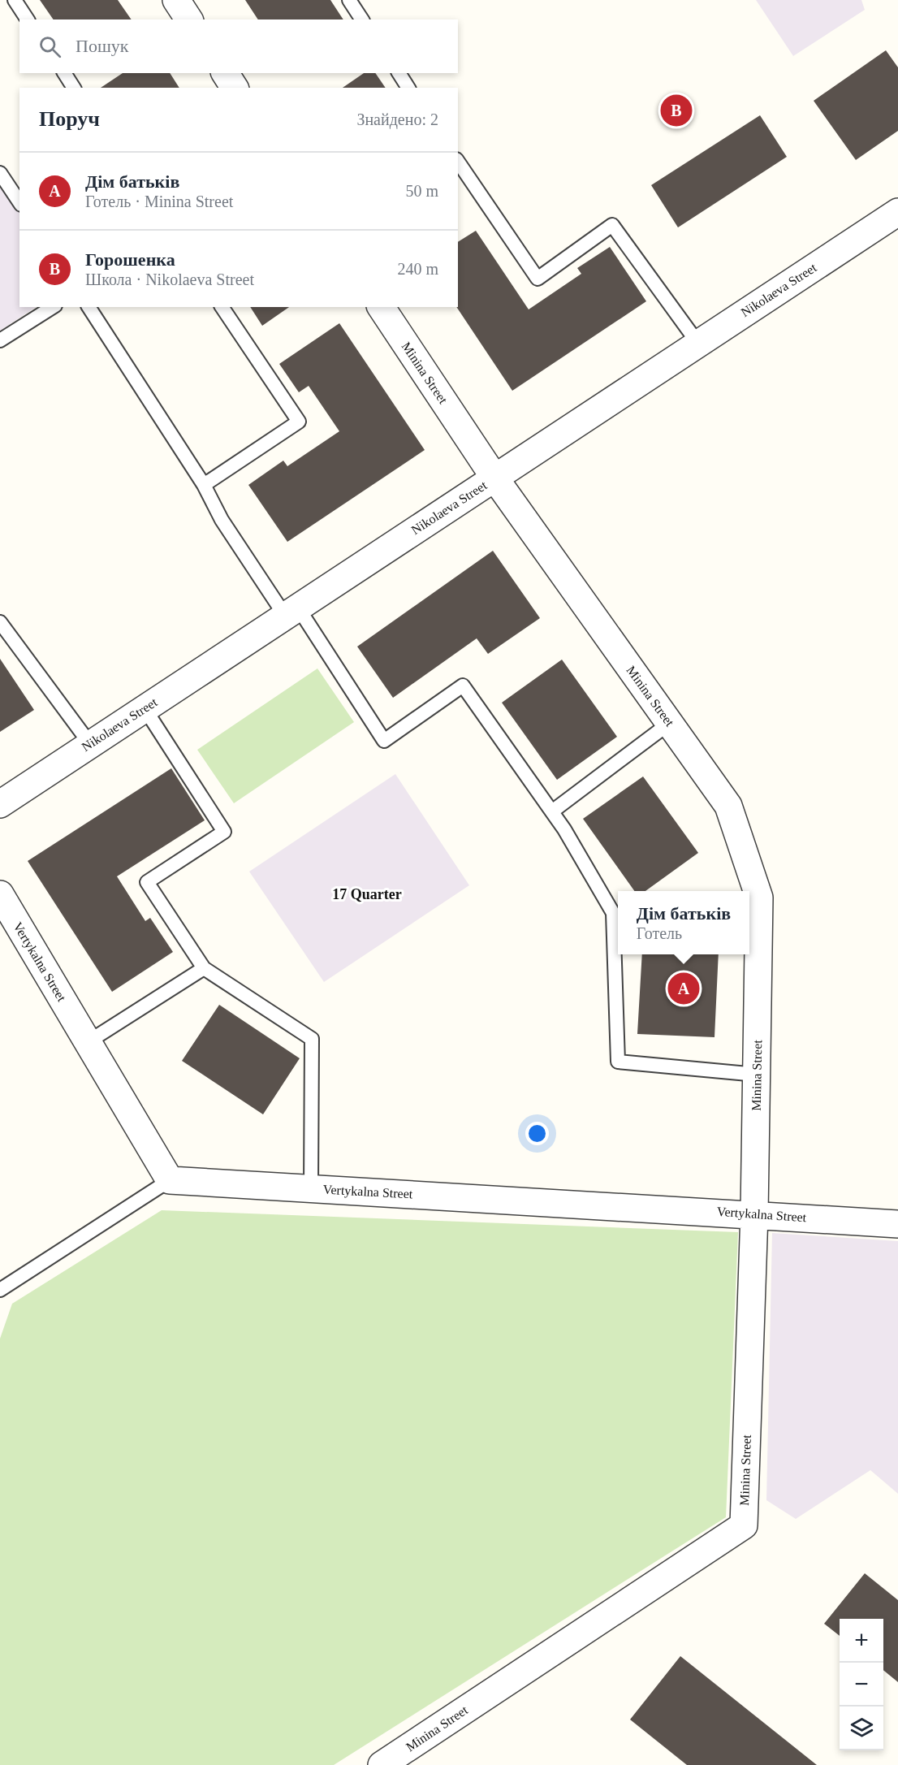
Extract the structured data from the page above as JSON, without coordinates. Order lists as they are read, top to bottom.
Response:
{
  "streets": {
    "street": ["Nikolaeva Street", "Minina Street", "Vertykalna Street"]
  },
  "crossings": [
    ["Nikolaeva Street", "Minina Street"],
    ["Minina Street", "Vertykalna Street"]
  ],
  "districts": ["17 Quarter"],
  "page": {
    "search": "Пошук",
    "heading": ["Поруч", "Знайдено: 2"],
    "pins": ["B", "A"],
    "list": [
      {
        "mark": "A",
        "name": "Дім батьків",
        "note": "Готель · Minina Street",
        "value": "50 m"
      },
      {
        "mark": "B",
        "name": "Горошенка",
        "note": "Школа · Nikolaeva Street",
        "value": "240 m"
      }
    ],
    "popup": ["Дім батьків", "Готель"],
    "map_buttons": ["+", "−"]
  }
}
